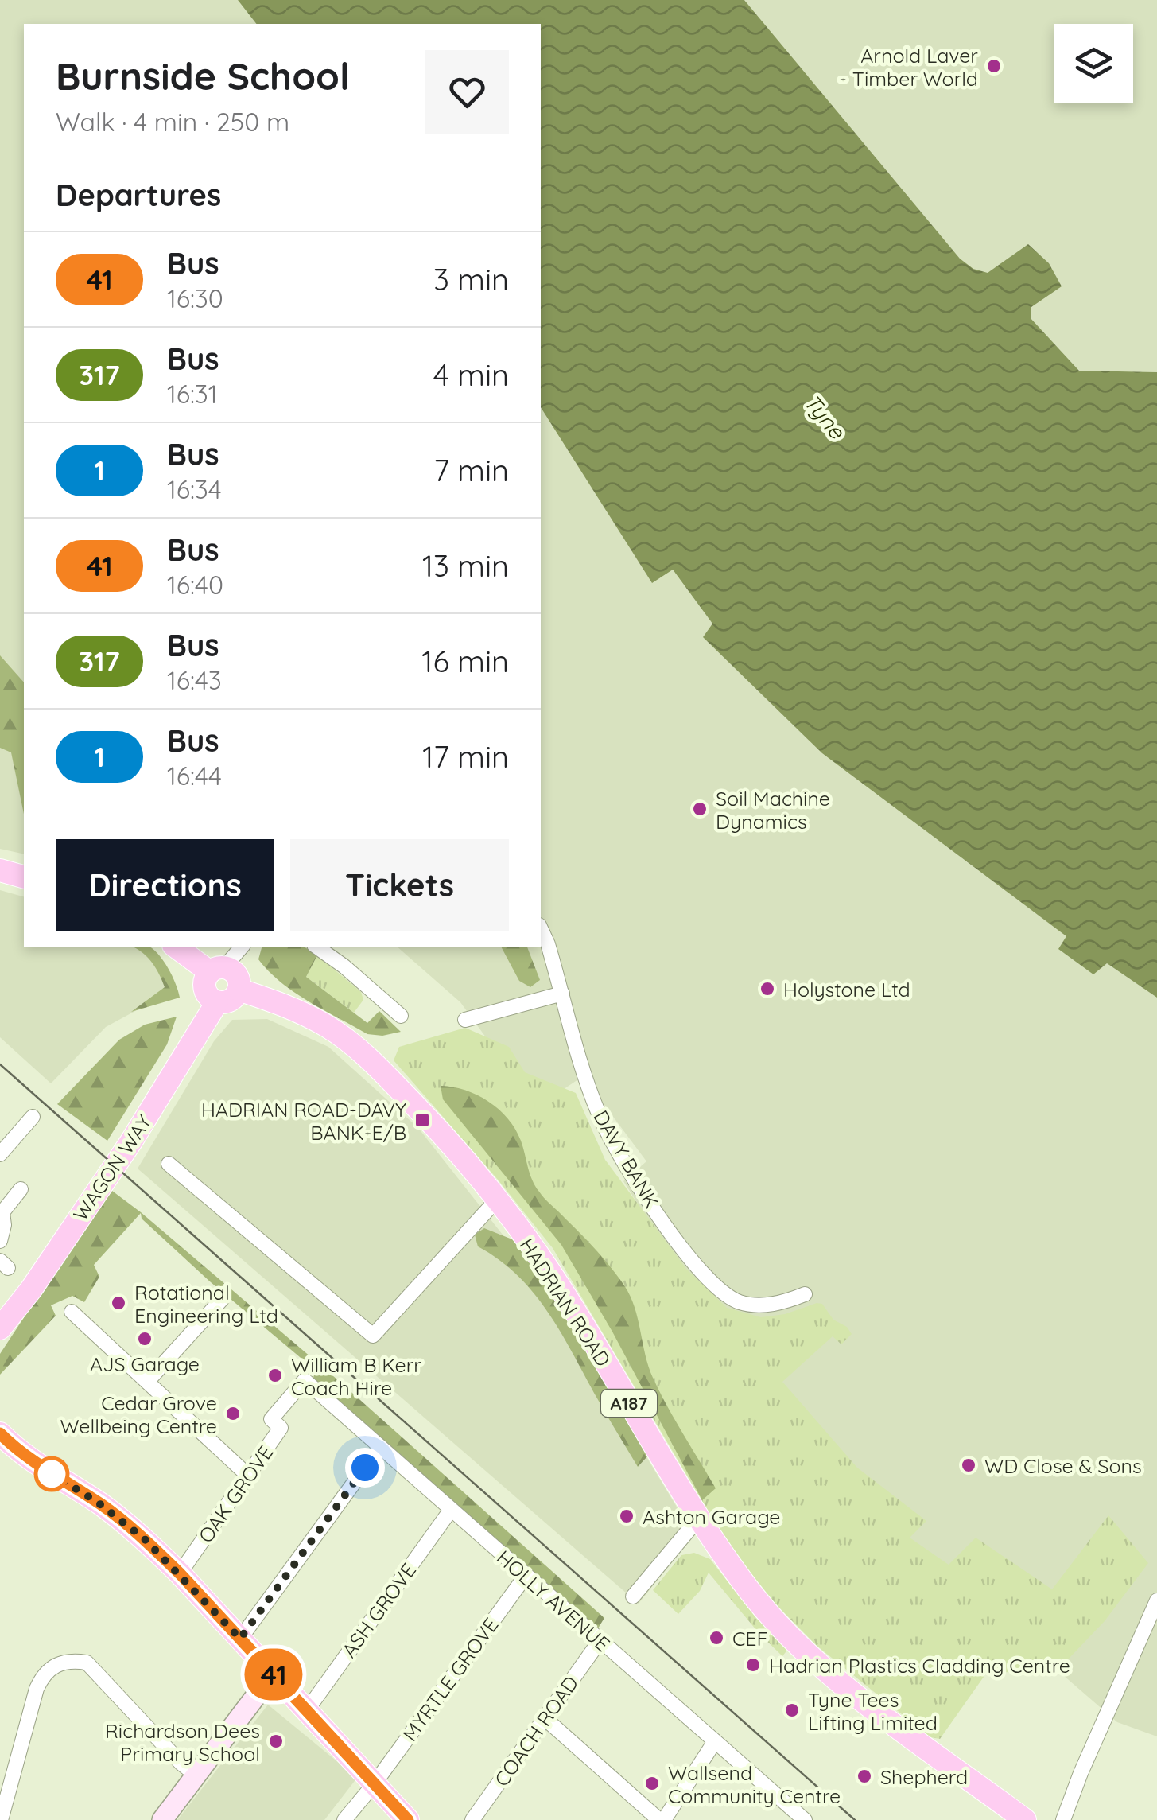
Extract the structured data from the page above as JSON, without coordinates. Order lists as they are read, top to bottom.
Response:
{
  "streets": {
    "main road": ["WAGON WAY", "HADRIAN ROAD", "A187"],
    "street": [
      "DAVY BANK",
      "OAK GROVE",
      "HOLLY AVENUE",
      "ASH GROVE",
      "MYRTLE GROVE",
      "COACH ROAD"
    ]
  },
  "crossings": [
    ["WAGON WAY", "HADRIAN ROAD"],
    ["OAK GROVE", "HOLLY AVENUE"],
    ["HOLLY AVENUE", "ASH GROVE"],
    ["HOLLY AVENUE", "MYRTLE GROVE"],
    ["HOLLY AVENUE", "COACH ROAD"]
  ],
  "water": ["Tyne"],
  "places": {
    "other": [
      "Arnold Laver - Timber World",
      "Soil Machine Dynamics",
      "Holystone Ltd",
      "Rotational Engineering Ltd",
      "AJS Garage",
      "William B Kerr Coach Hire",
      "Cedar Grove Wellbeing Centre",
      "WD Close & Sons",
      "Ashton Garage",
      "CEF",
      "Hadrian Plastics Cladding Centre",
      "Tyne Tees Lifting Limited",
      "Richardson Dees Primary School",
      "Shepherd",
      "Wallsend Community Centre"
    ],
    "transit": ["HADRIAN ROAD-DAVY BANK-E/B"]
  },
  "lines": ["bus line 41"],
  "page": {
    "on_map": "41",
    "heading": [
      ["Burnside School", "Walk · 4 min · 250 m"],
      "Departures"
    ],
    "list": [
      {
        "mark": "41",
        "name": "Bus",
        "note": "16:30",
        "value": "3 min"
      },
      {
        "mark": "317",
        "name": "Bus",
        "note": "16:31",
        "value": "4 min"
      },
      {
        "mark": "1",
        "name": "Bus",
        "note": "16:34",
        "value": "7 min"
      },
      {
        "mark": "41",
        "name": "Bus",
        "note": "16:40",
        "value": "13 min"
      },
      {
        "mark": "317",
        "name": "Bus",
        "note": "16:43",
        "value": "16 min"
      },
      {
        "mark": "1",
        "name": "Bus",
        "note": "16:44",
        "value": "17 min"
      }
    ],
    "buttons": ["Directions", "Tickets"]
  }
}
